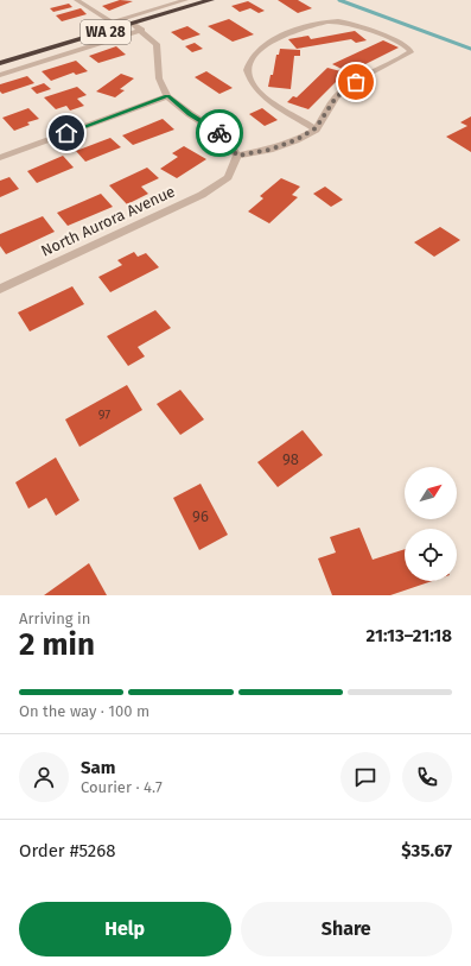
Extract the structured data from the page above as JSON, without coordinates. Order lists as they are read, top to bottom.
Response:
{
  "streets": {
    "highway": ["WA 28"],
    "street": ["North Aurora Avenue"]
  },
  "house_numbers": ["97", "98", "96"],
  "north": "top right",
  "page": {
    "heading": ["2 min", "Arriving in", "21:13–21:18"],
    "panel": [
      "Sam",
      "Courier · 4.7",
      "Order #5268",
      "$35.67"
    ],
    "bar": "On the way · 100 m",
    "buttons": ["Help", "Share"]
  }
}
